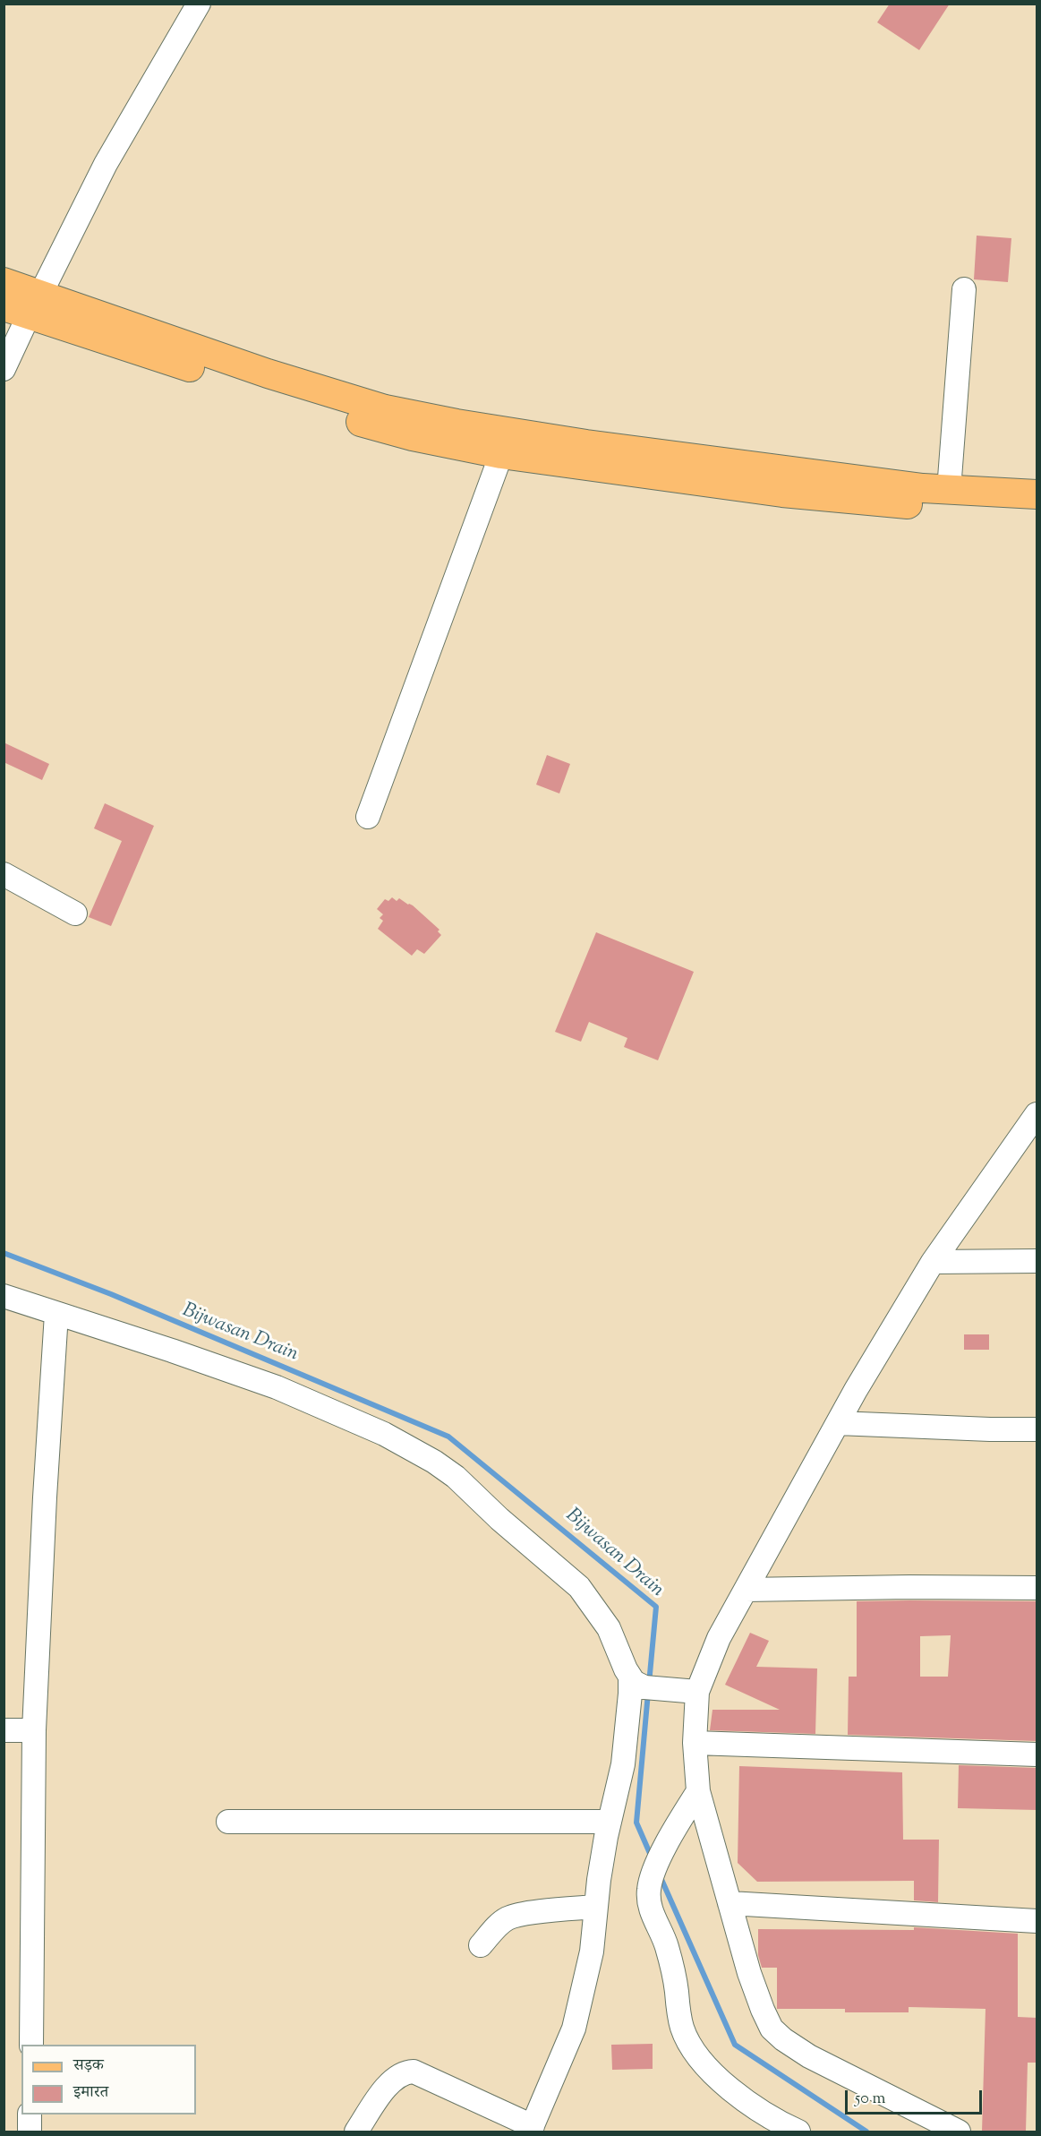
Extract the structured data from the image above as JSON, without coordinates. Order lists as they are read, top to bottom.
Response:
{
  "water": ["Bijwasan Drain"],
  "legend": ["सड़क", "इमारत"],
  "scale_bar": "50 m"
}
